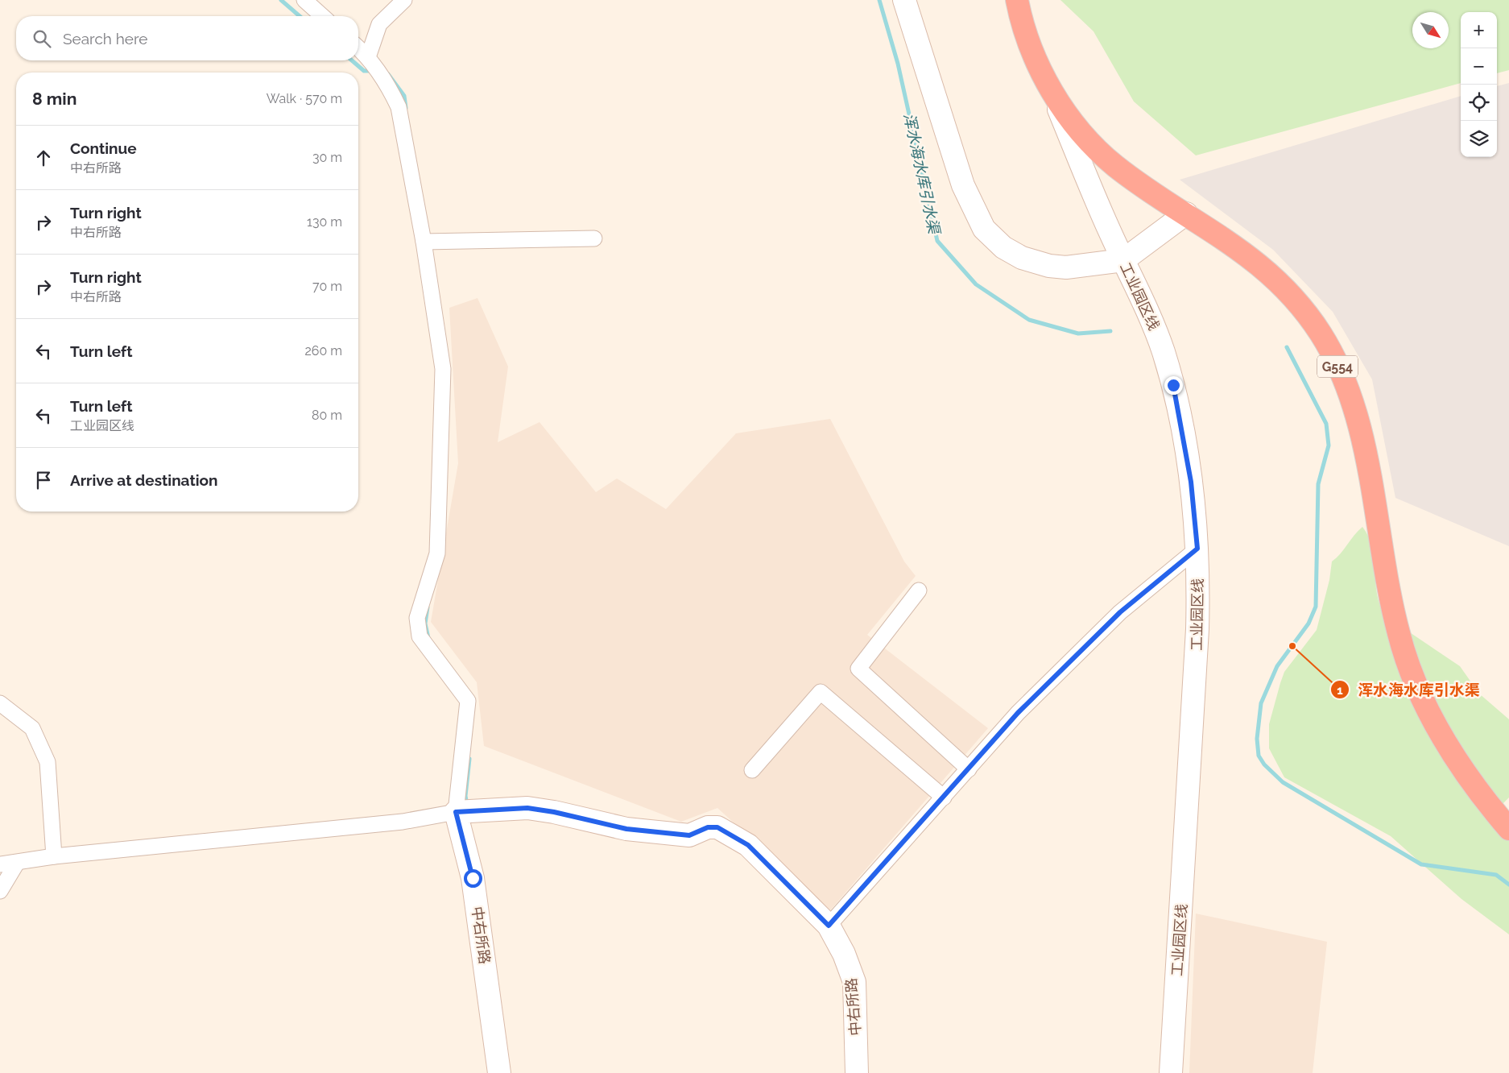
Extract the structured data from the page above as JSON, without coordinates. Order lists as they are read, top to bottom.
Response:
{
  "streets": {
    "highway": ["G554"],
    "street": ["工业园区线", "中右所路"]
  },
  "crossings": [
    ["工业园区线", "G554"]
  ],
  "water": ["浑水海水库引水渠"],
  "places": ["浑水海水库引水渠"],
  "north": "bottom right",
  "page": {
    "map_buttons": ["+", "−"],
    "search": "Search here",
    "heading": ["8 min", "Walk · 570 m"],
    "list": [
      ["Continue", "中右所路", "30 m"],
      ["Turn right", "中右所路", "130 m"],
      ["Turn right", "中右所路", "70 m"],
      ["Turn left", "260 m"],
      ["Turn left", "工业园区线", "80 m"],
      "Arrive at destination"
    ]
  }
}
